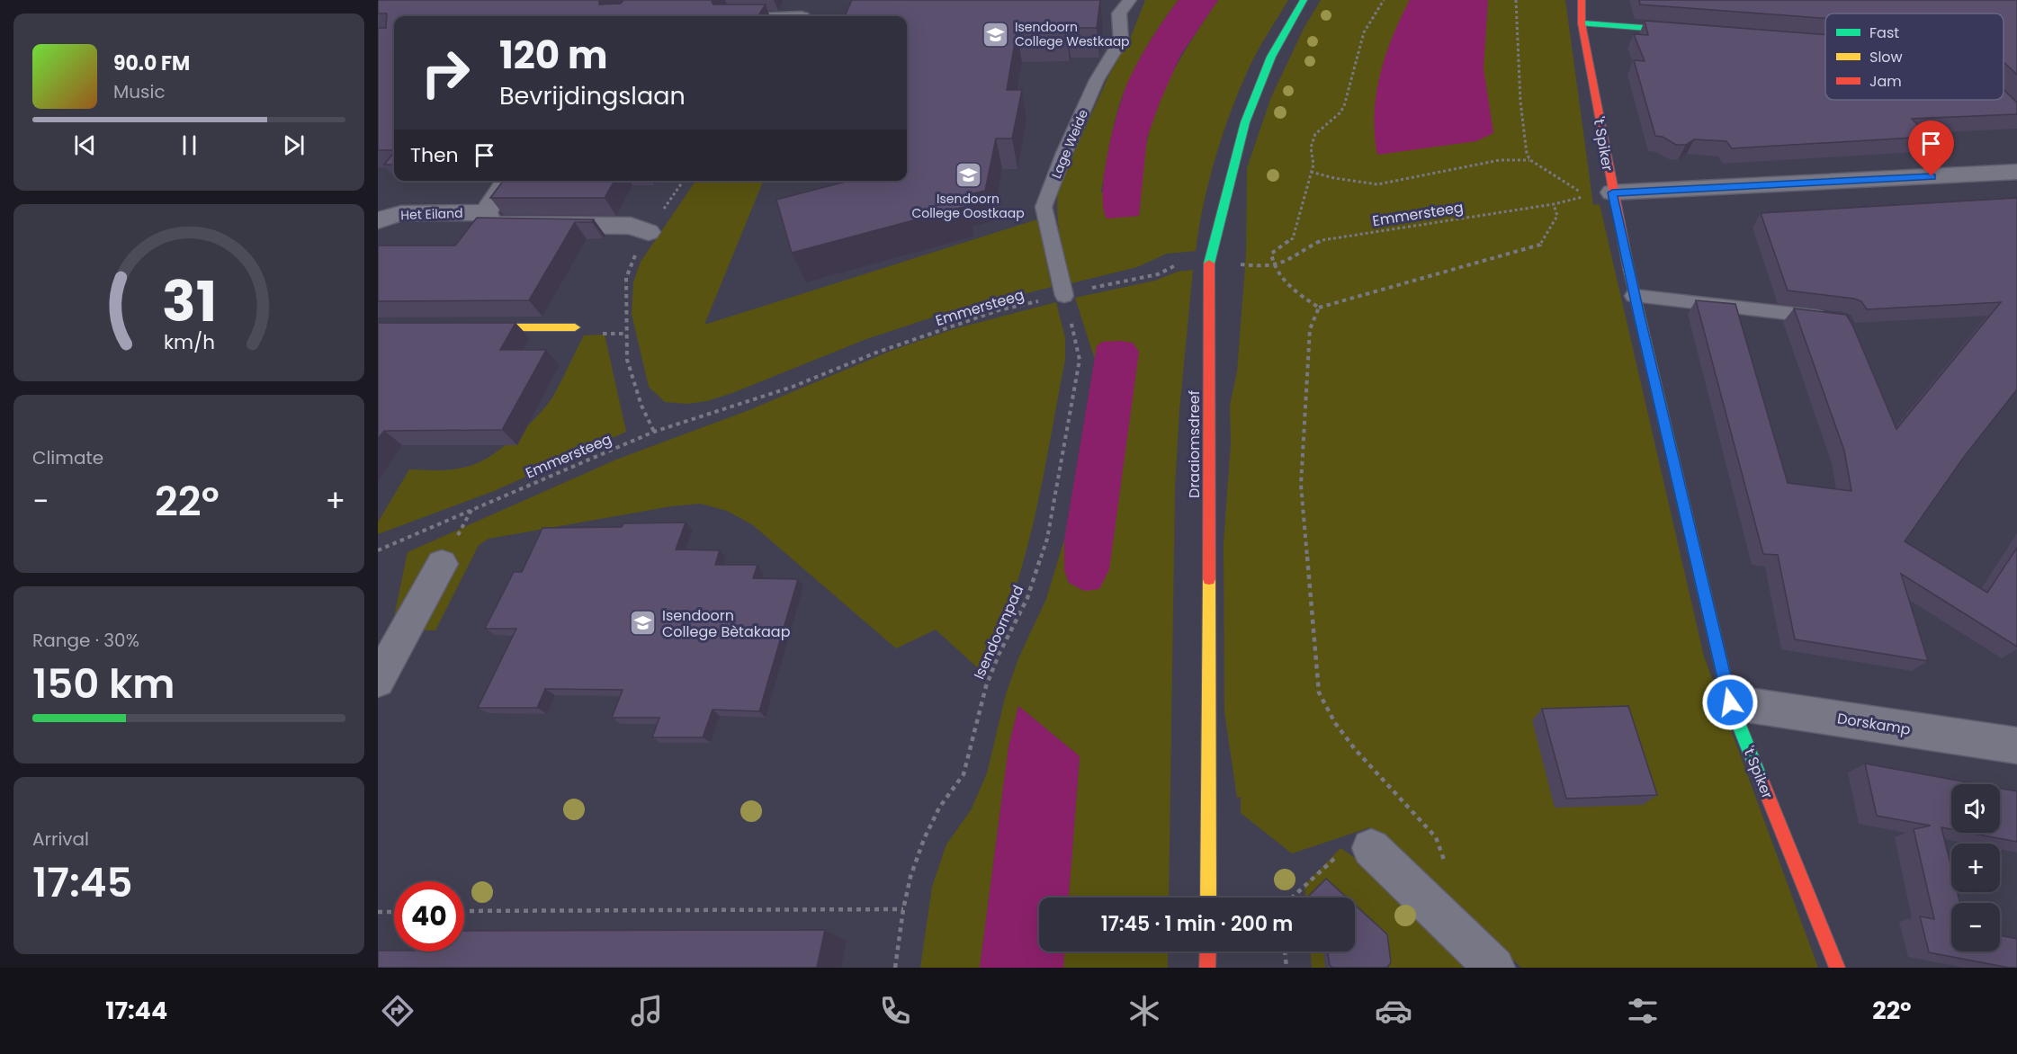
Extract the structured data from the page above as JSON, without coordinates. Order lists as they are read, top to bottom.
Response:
{
  "streets": {
    "street": [
      "'t Spiker",
      "Het Eiland",
      "Draaiomsdreef",
      "Dorskamp"
    ],
    "lane": ["Lage Weide"],
    "path": ["Emmersteeg", "Isendoornpad"]
  },
  "crossings": [
    ["Lage Weide", "Emmersteeg"],
    ["Lage Weide", "Isendoornpad"],
    ["'t Spiker", "Dorskamp"],
    ["Emmersteeg", "Draaiomsdreef"],
    ["Emmersteeg", "Isendoornpad"]
  ],
  "places": {
    "school or university": ["Isendoorn College Westkaap", "Isendoorn College Oostkaap", "Isendoorn College Bètakaap"]
  },
  "legend": ["Fast", "Slow", "Jam"],
  "page": {
    "turn": ["120 m", "Bevrijdingslaan"],
    "song": ["90.0 FM", "Music"],
    "then": "Then",
    "tile": [
      "Climate",
      ["Range · 30%", "150 km"],
      ["Arrival", "17:45"]
    ],
    "heat": ["−", "22°", "+"],
    "map_buttons": ["+", "−"],
    "limit": "40",
    "trip": "17:45 · 1 min · 200 m",
    "tabs": ["17:44", "22°"],
    "gauge": ["31", "km/h"]
  }
}
